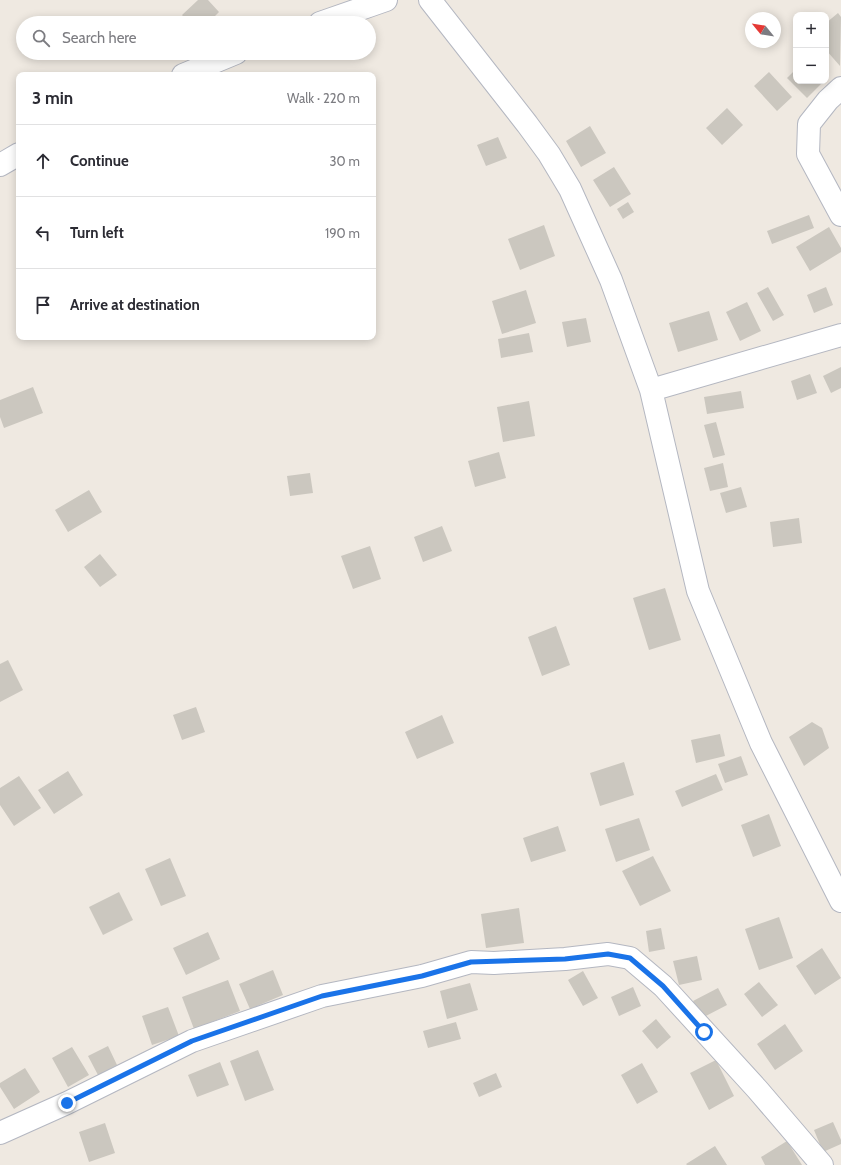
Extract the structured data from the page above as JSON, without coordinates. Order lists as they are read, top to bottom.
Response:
{
  "north": "top left",
  "page": {
    "map_buttons": ["+", "−"],
    "search": "Search here",
    "heading": ["3 min", "Walk · 220 m"],
    "list": [
      ["Continue", "30 m"],
      ["Turn left", "190 m"],
      "Arrive at destination"
    ]
  }
}
